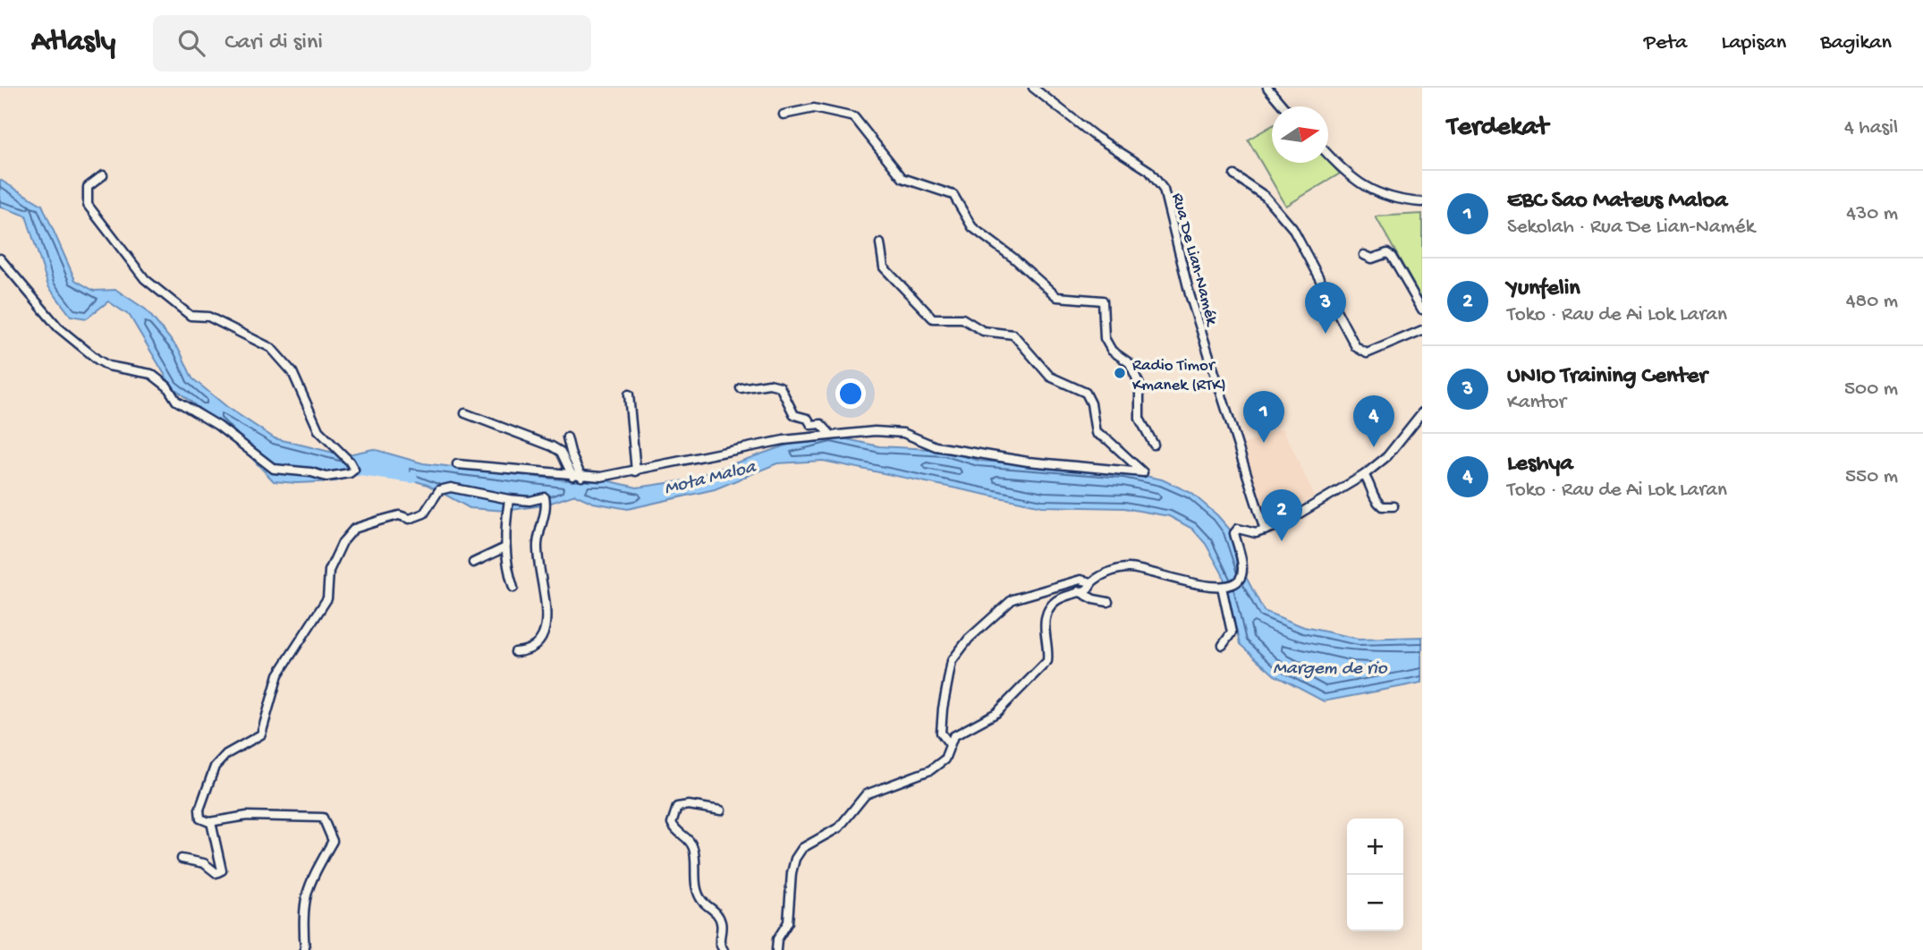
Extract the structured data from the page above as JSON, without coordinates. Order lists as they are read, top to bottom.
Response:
{
  "streets": {
    "street": ["Rua De Lian-Namék"]
  },
  "water": ["Mota Maloa", "Margem de rio"],
  "places": ["Radio Timor Kmanek (RTK)"],
  "north": "right",
  "page": {
    "header": "Atlasly",
    "search": "Cari di sini",
    "nav": ["Peta", "Lapisan", "Bagikan"],
    "heading": ["Terdekat", "4 hasil"],
    "list": [
      {
        "mark": "1",
        "name": "EBC Sao Mateus Maloa",
        "note": "Sekolah · Rua De Lian-Namék",
        "value": "430 m"
      },
      {
        "mark": "2",
        "name": "Yunfelin",
        "note": "Toko · Rau de Ai Lok Laran",
        "value": "480 m"
      },
      {
        "mark": "3",
        "name": "UNIO Training Center",
        "note": "Kantor",
        "value": "500 m"
      },
      {
        "mark": "4",
        "name": "Leshya",
        "note": "Toko · Rau de Ai Lok Laran",
        "value": "550 m"
      }
    ],
    "pins": [
      "3",
      "1",
      "4",
      "2"
    ],
    "map_buttons": ["+", "−"]
  }
}
